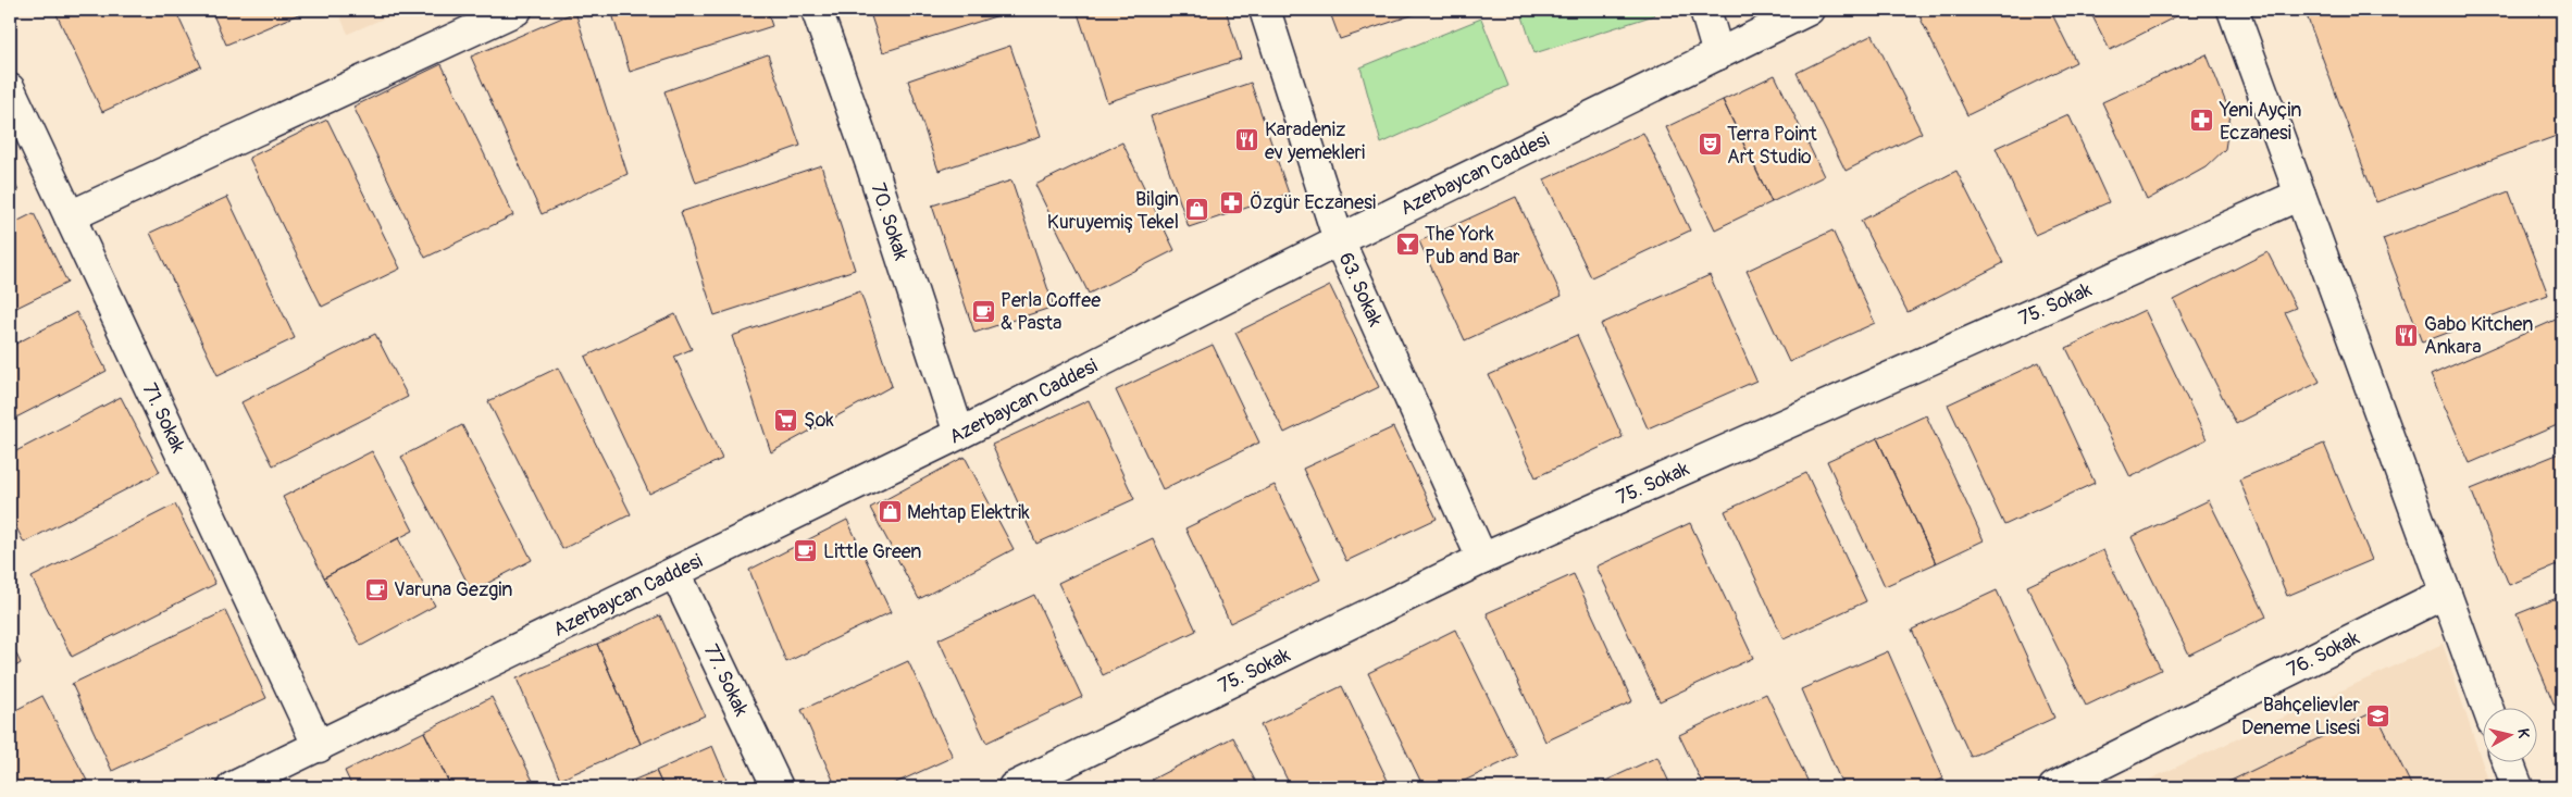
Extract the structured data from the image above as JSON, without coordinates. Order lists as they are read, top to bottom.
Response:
{
  "streets": {
    "street": [
      "Azerbaycan Caddesi",
      "70. Sokak",
      "63. Sokak",
      "75. Sokak",
      "71. Sokak",
      "76. Sokak",
      "77. Sokak"
    ]
  },
  "crossings": [
    ["Azerbaycan Caddesi", "70. Sokak"],
    ["Azerbaycan Caddesi", "63. Sokak"],
    ["Azerbaycan Caddesi", "71. Sokak"],
    ["Azerbaycan Caddesi", "77. Sokak"],
    ["63. Sokak", "75. Sokak"]
  ],
  "places": {
    "pharmacy": ["Yeni Ayçin Eczanesi", "Özgür Eczanesi"],
    "restaurant": ["Karadeniz ev yemekleri", "Gabo Kitchen Ankara"],
    "theatre": ["Terra Point Art Studio"],
    "shop": ["Bilgin Kuruyemiş Tekel", "Mehtap Elektrik"],
    "bar": ["The York Pub and Bar"],
    "cafe": ["Perla Coffee & Pasta", "Little Green", "Varuna Gezgin"],
    "supermarket": ["Şok"],
    "school or university": ["Bahçelievler Deneme Lisesi"]
  },
  "north": "right"
}
